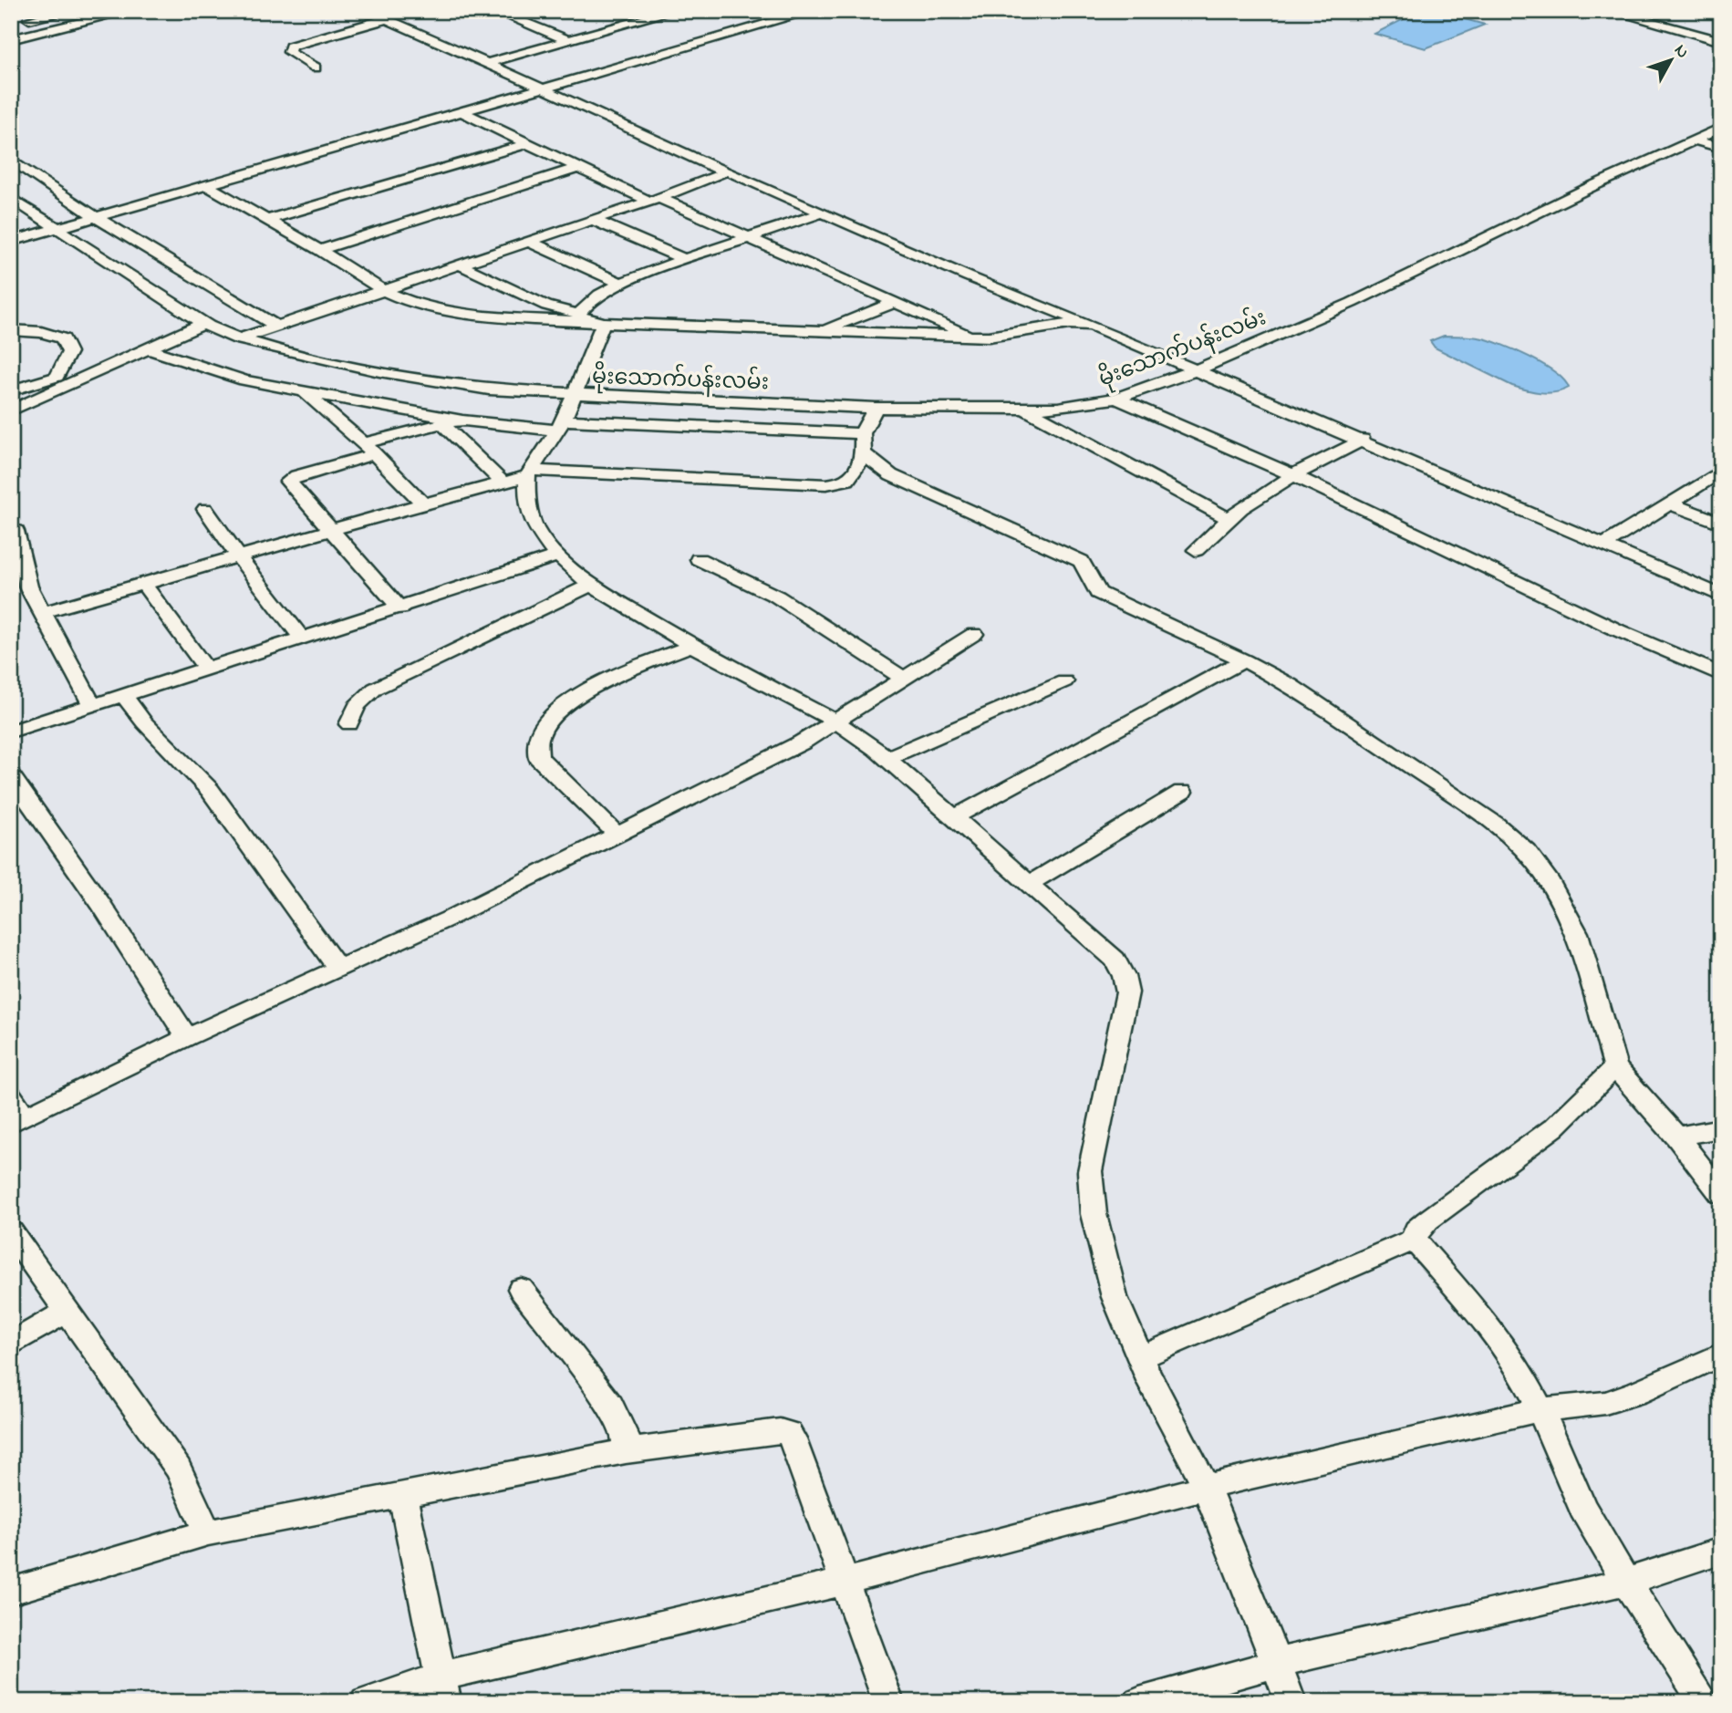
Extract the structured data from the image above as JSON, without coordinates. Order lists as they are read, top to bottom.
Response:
{
  "streets": {
    "street": ["မိုးသောက်ပန်းလမ်း"]
  },
  "north": "top right"
}
